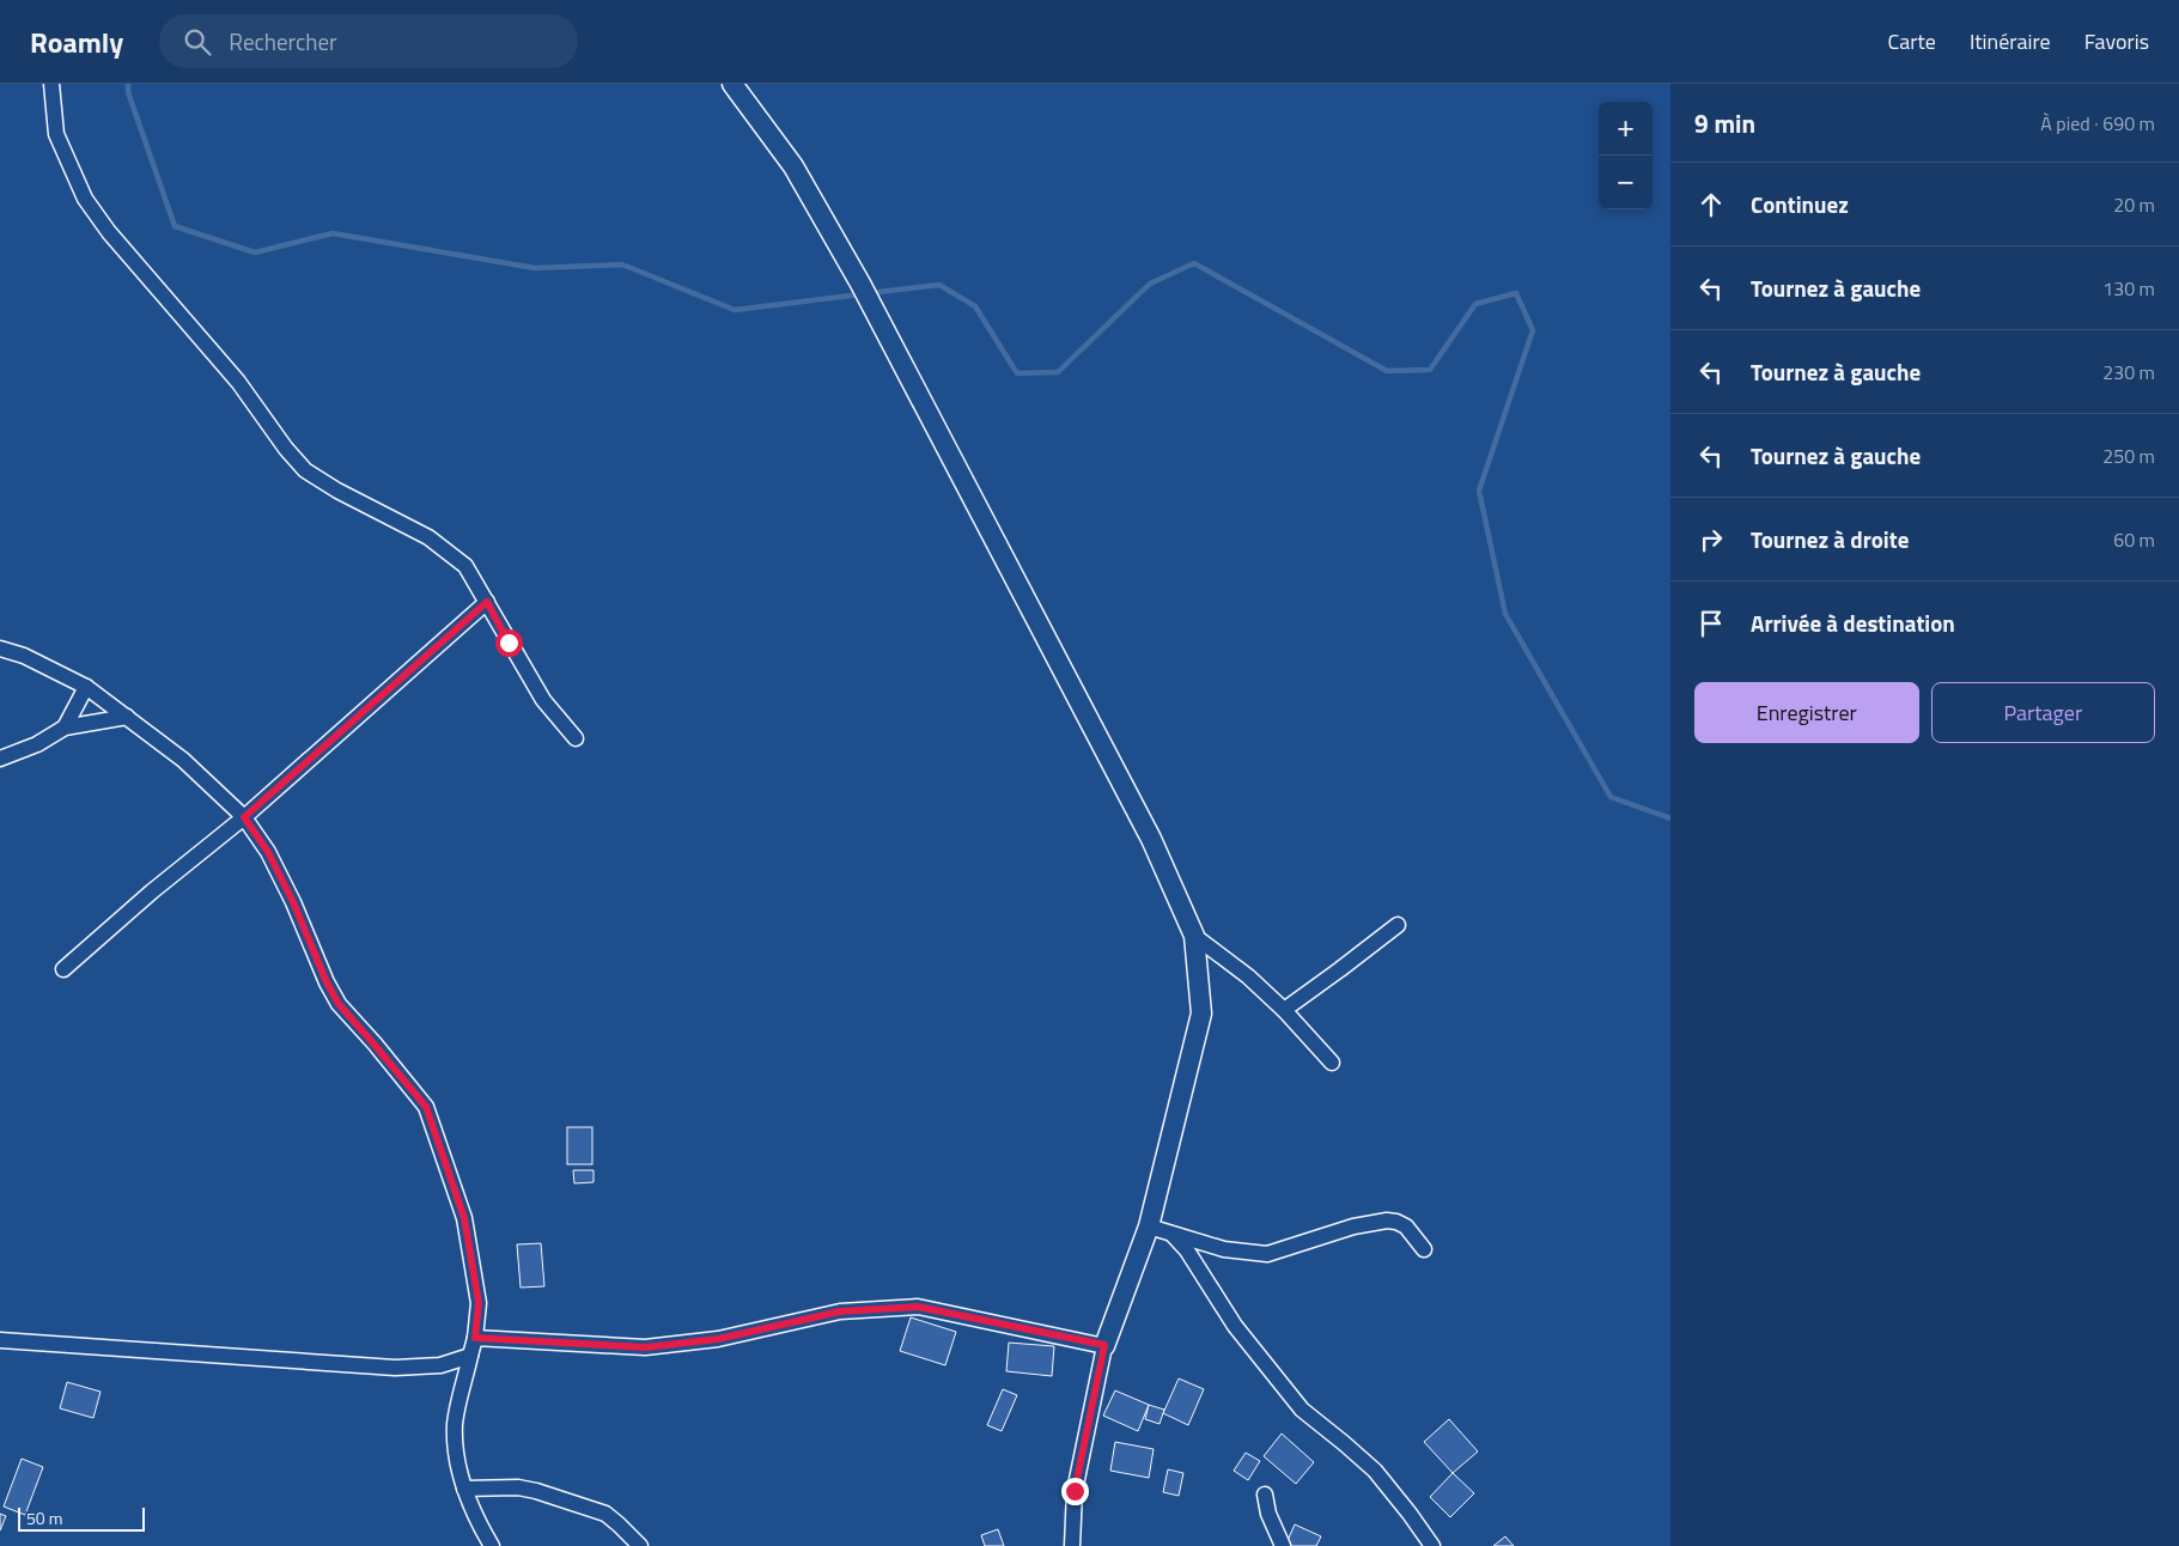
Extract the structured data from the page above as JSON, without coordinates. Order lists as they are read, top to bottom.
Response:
{
  "scale_bar": "50 m",
  "page": {
    "header": "Roamly",
    "search": "Rechercher",
    "nav": ["Carte", "Itinéraire", "Favoris"],
    "heading": ["9 min", "À pied · 690 m"],
    "map_buttons": ["+", "−"],
    "list": [
      ["Continuez", "20 m"],
      ["Tournez à gauche", "130 m"],
      ["Tournez à gauche", "230 m"],
      ["Tournez à gauche", "250 m"],
      ["Tournez à droite", "60 m"],
      "Arrivée à destination"
    ],
    "buttons": ["Enregistrer", "Partager"],
    "scale": "50 m"
  }
}
